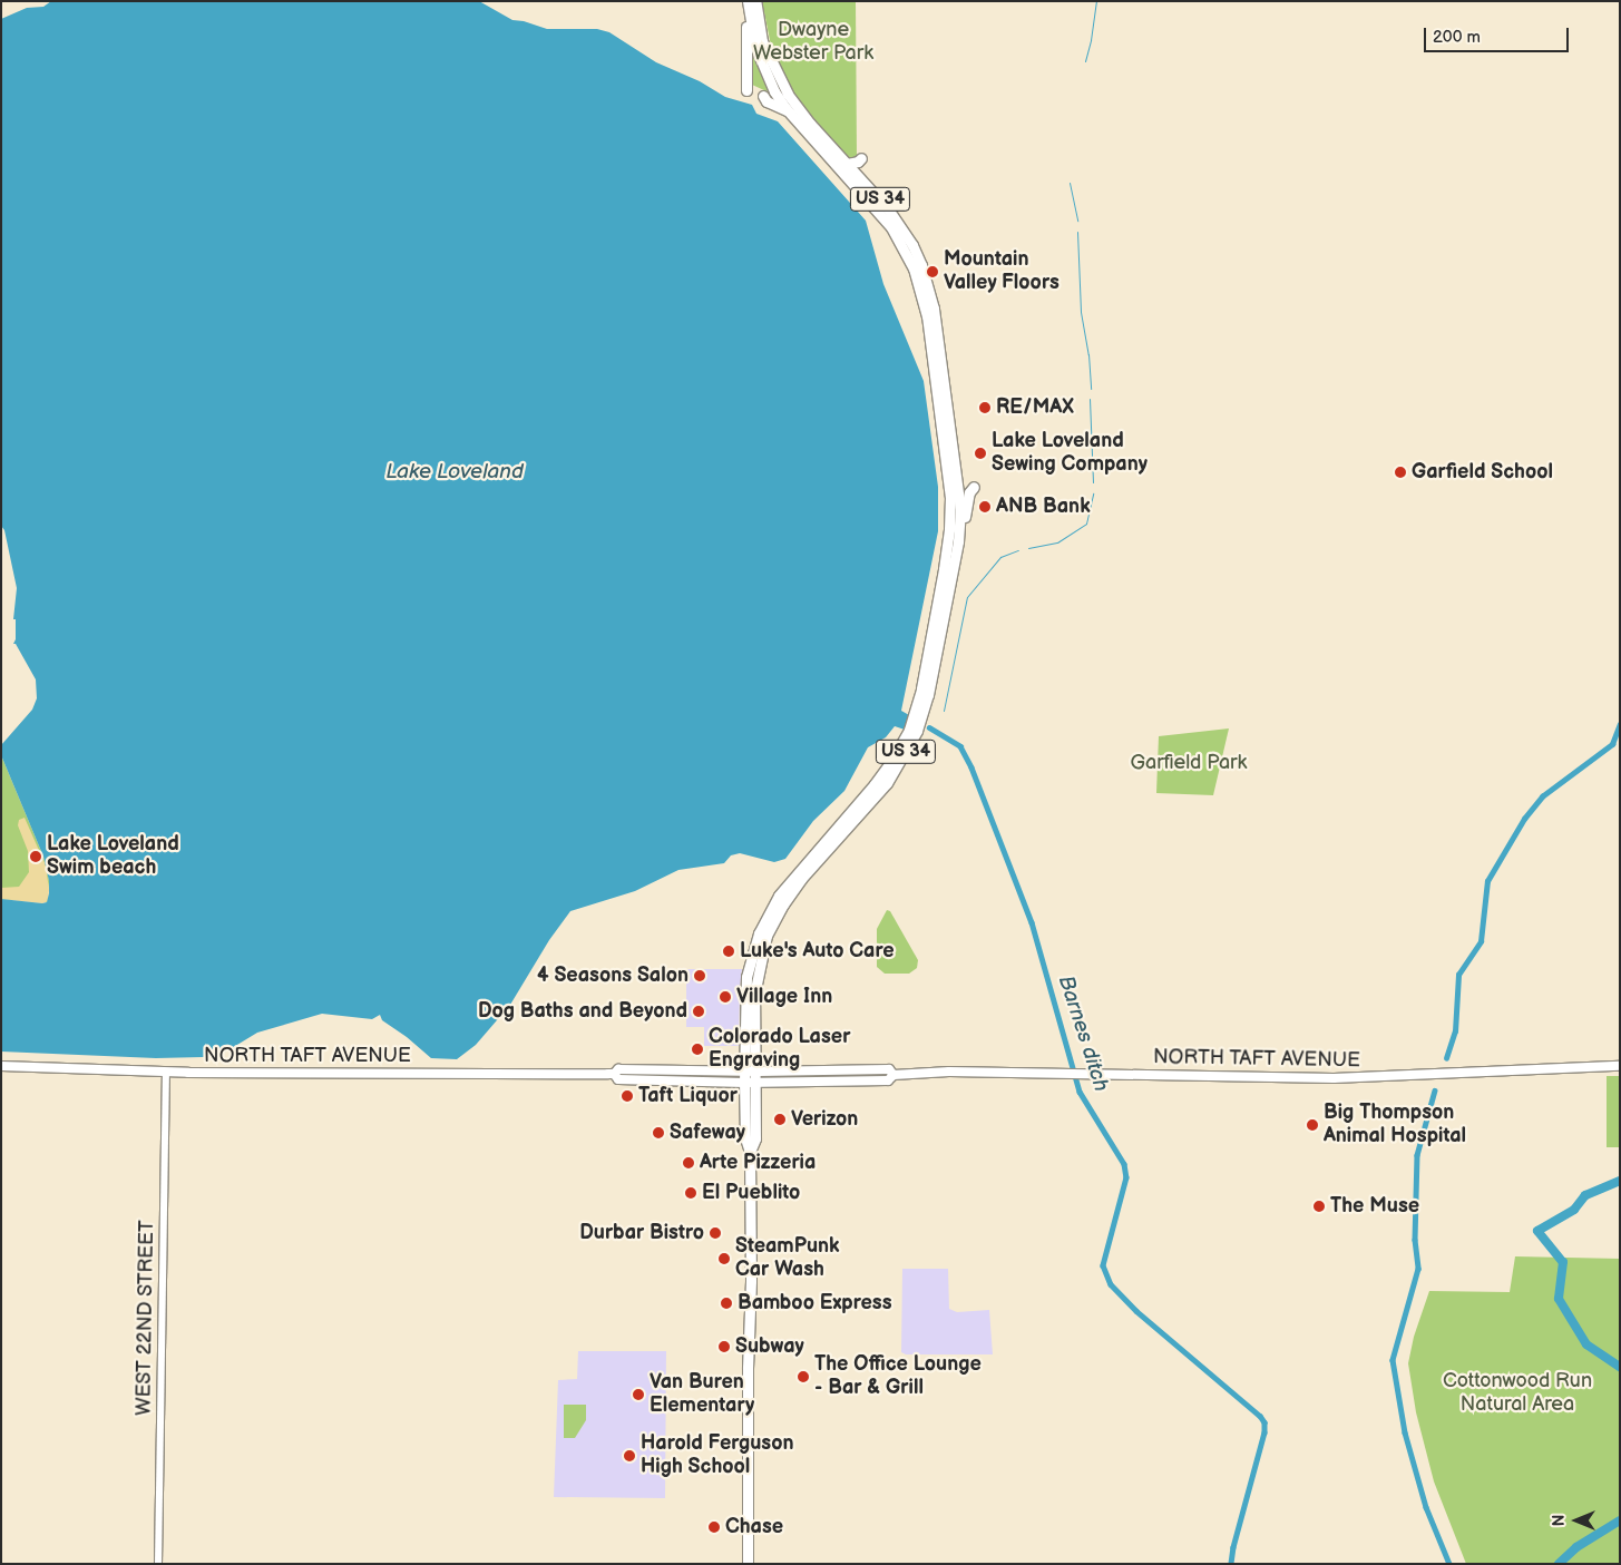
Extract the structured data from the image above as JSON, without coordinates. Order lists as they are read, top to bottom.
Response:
{
  "streets": {
    "highway": ["US 34"],
    "main road": ["NORTH TAFT AVENUE"],
    "street": ["WEST 22ND STREET"]
  },
  "crossings": [
    ["US 34", "NORTH TAFT AVENUE"],
    ["NORTH TAFT AVENUE", "WEST 22ND STREET"]
  ],
  "water": ["Lake Loveland", "Barnes ditch"],
  "parks": ["Dwayne Webster Park", "Garfield Park", "Cottonwood Run Natural Area"],
  "places": [
    "Mountain Valley Floors",
    "RE/MAX",
    "Lake Loveland Sewing Company",
    "Garfield School",
    "ANB Bank",
    "Lake Loveland Swim beach",
    "Luke's Auto Care",
    "4 Seasons Salon",
    "Village Inn",
    "Dog Baths and Beyond",
    "Colorado Laser Engraving",
    "Taft Liquor",
    "Verizon",
    "Big Thompson Animal Hospital",
    "Safeway",
    "Arte Pizzeria",
    "El Pueblito",
    "The Muse",
    "Durbar Bistro",
    "SteamPunk Car Wash",
    "Bamboo Express",
    "Subway",
    "The Office Lounge - Bar & Grill",
    "Van Buren Elementary",
    "Harold Ferguson High School",
    "Chase"
  ],
  "scale_bar": "200 m",
  "north": "left"
}
